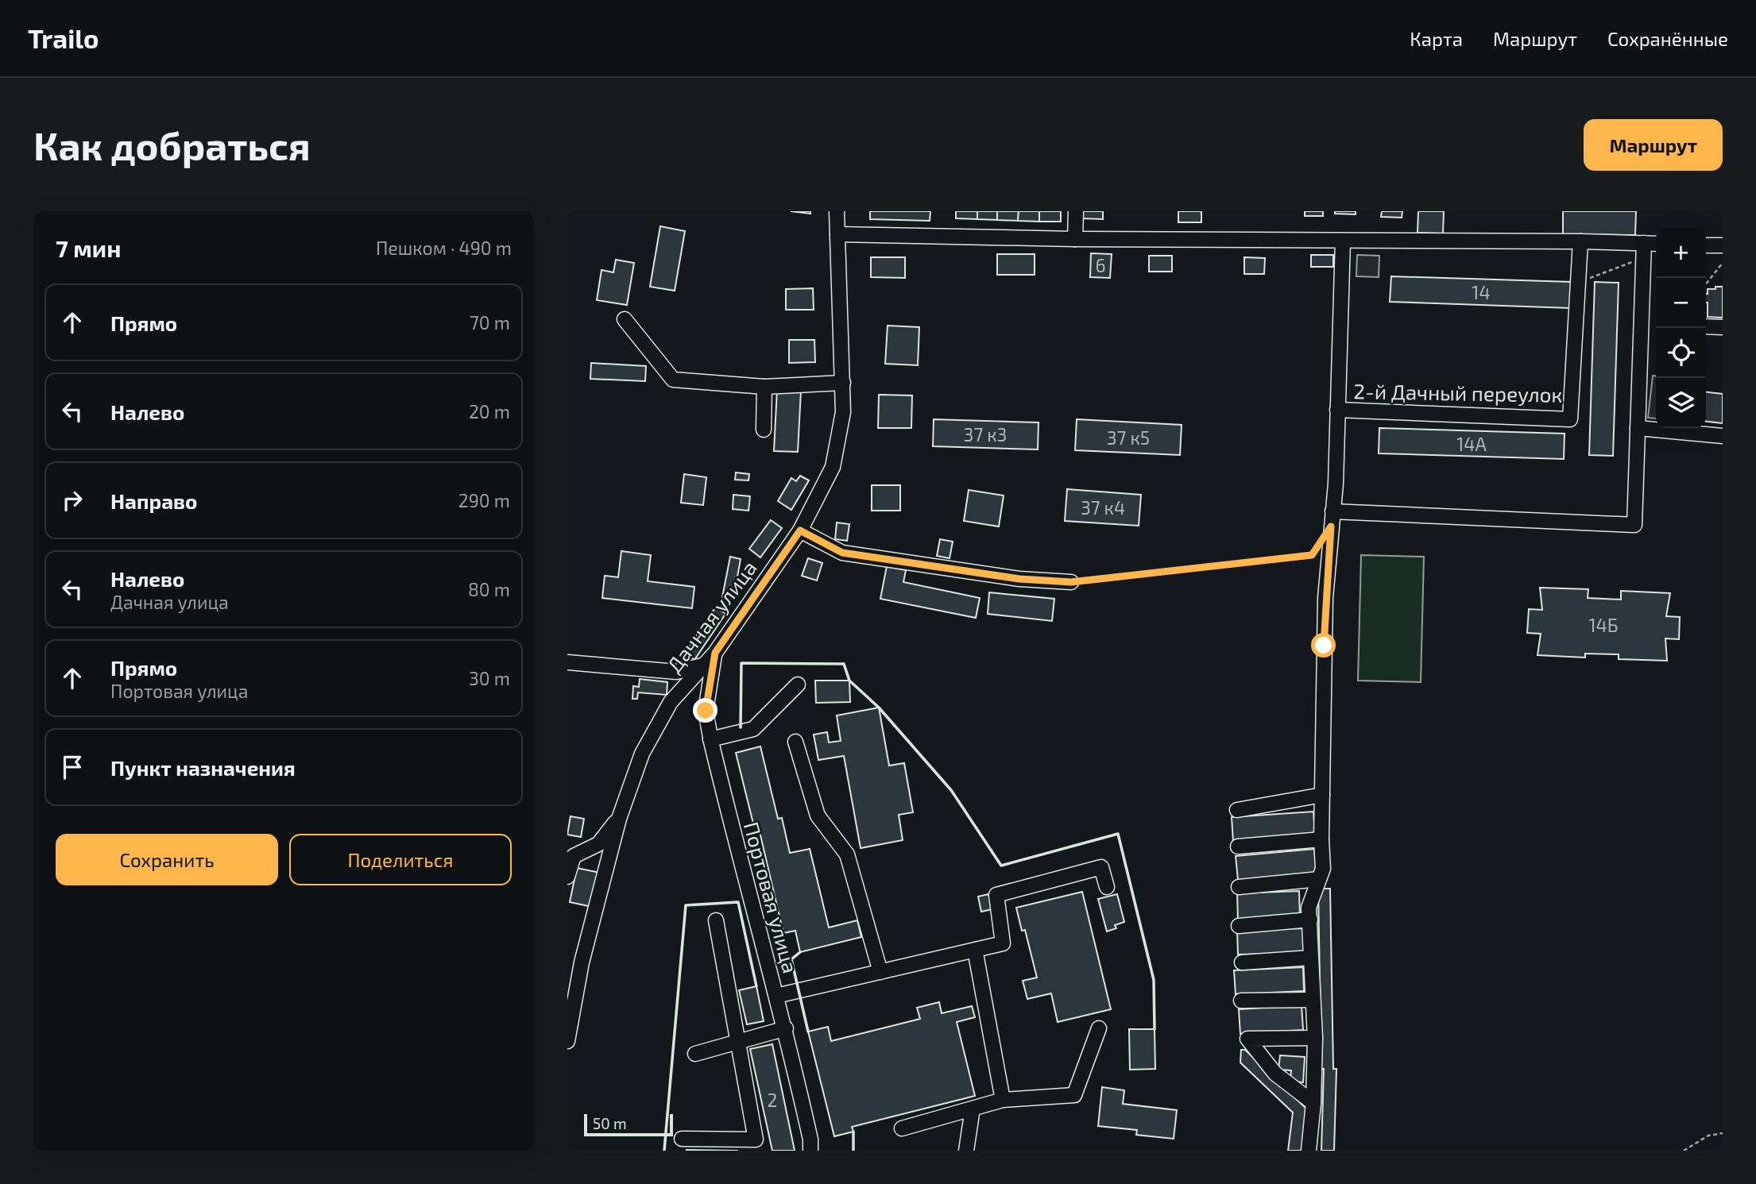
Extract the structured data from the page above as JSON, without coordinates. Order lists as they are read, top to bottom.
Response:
{
  "streets": {
    "street": ["2-й Дачный переулок", "Дачная улица", "Портовая улица"]
  },
  "crossings": [
    ["Дачная улица", "Портовая улица"]
  ],
  "house_numbers": [
    "6",
    "14",
    "37 к3",
    "37 к5",
    "14А",
    "37 к4",
    "14Б",
    "2"
  ],
  "scale_bar": "50 m",
  "page": {
    "header": "Trailo",
    "nav": ["Карта", "Маршрут", "Сохранённые"],
    "buttons": [
      "Маршрут",
      ["Сохранить", "Поделиться"]
    ],
    "title": "Как добраться",
    "heading": ["7 мин", "Пешком · 490 m"],
    "map_buttons": ["+", "−"],
    "list": [
      ["Прямо", "70 m"],
      ["Налево", "20 m"],
      ["Направо", "290 m"],
      ["Налево", "Дачная улица", "80 m"],
      ["Прямо", "Портовая улица", "30 m"],
      "Пункт назначения"
    ],
    "scale": "50 m"
  }
}
